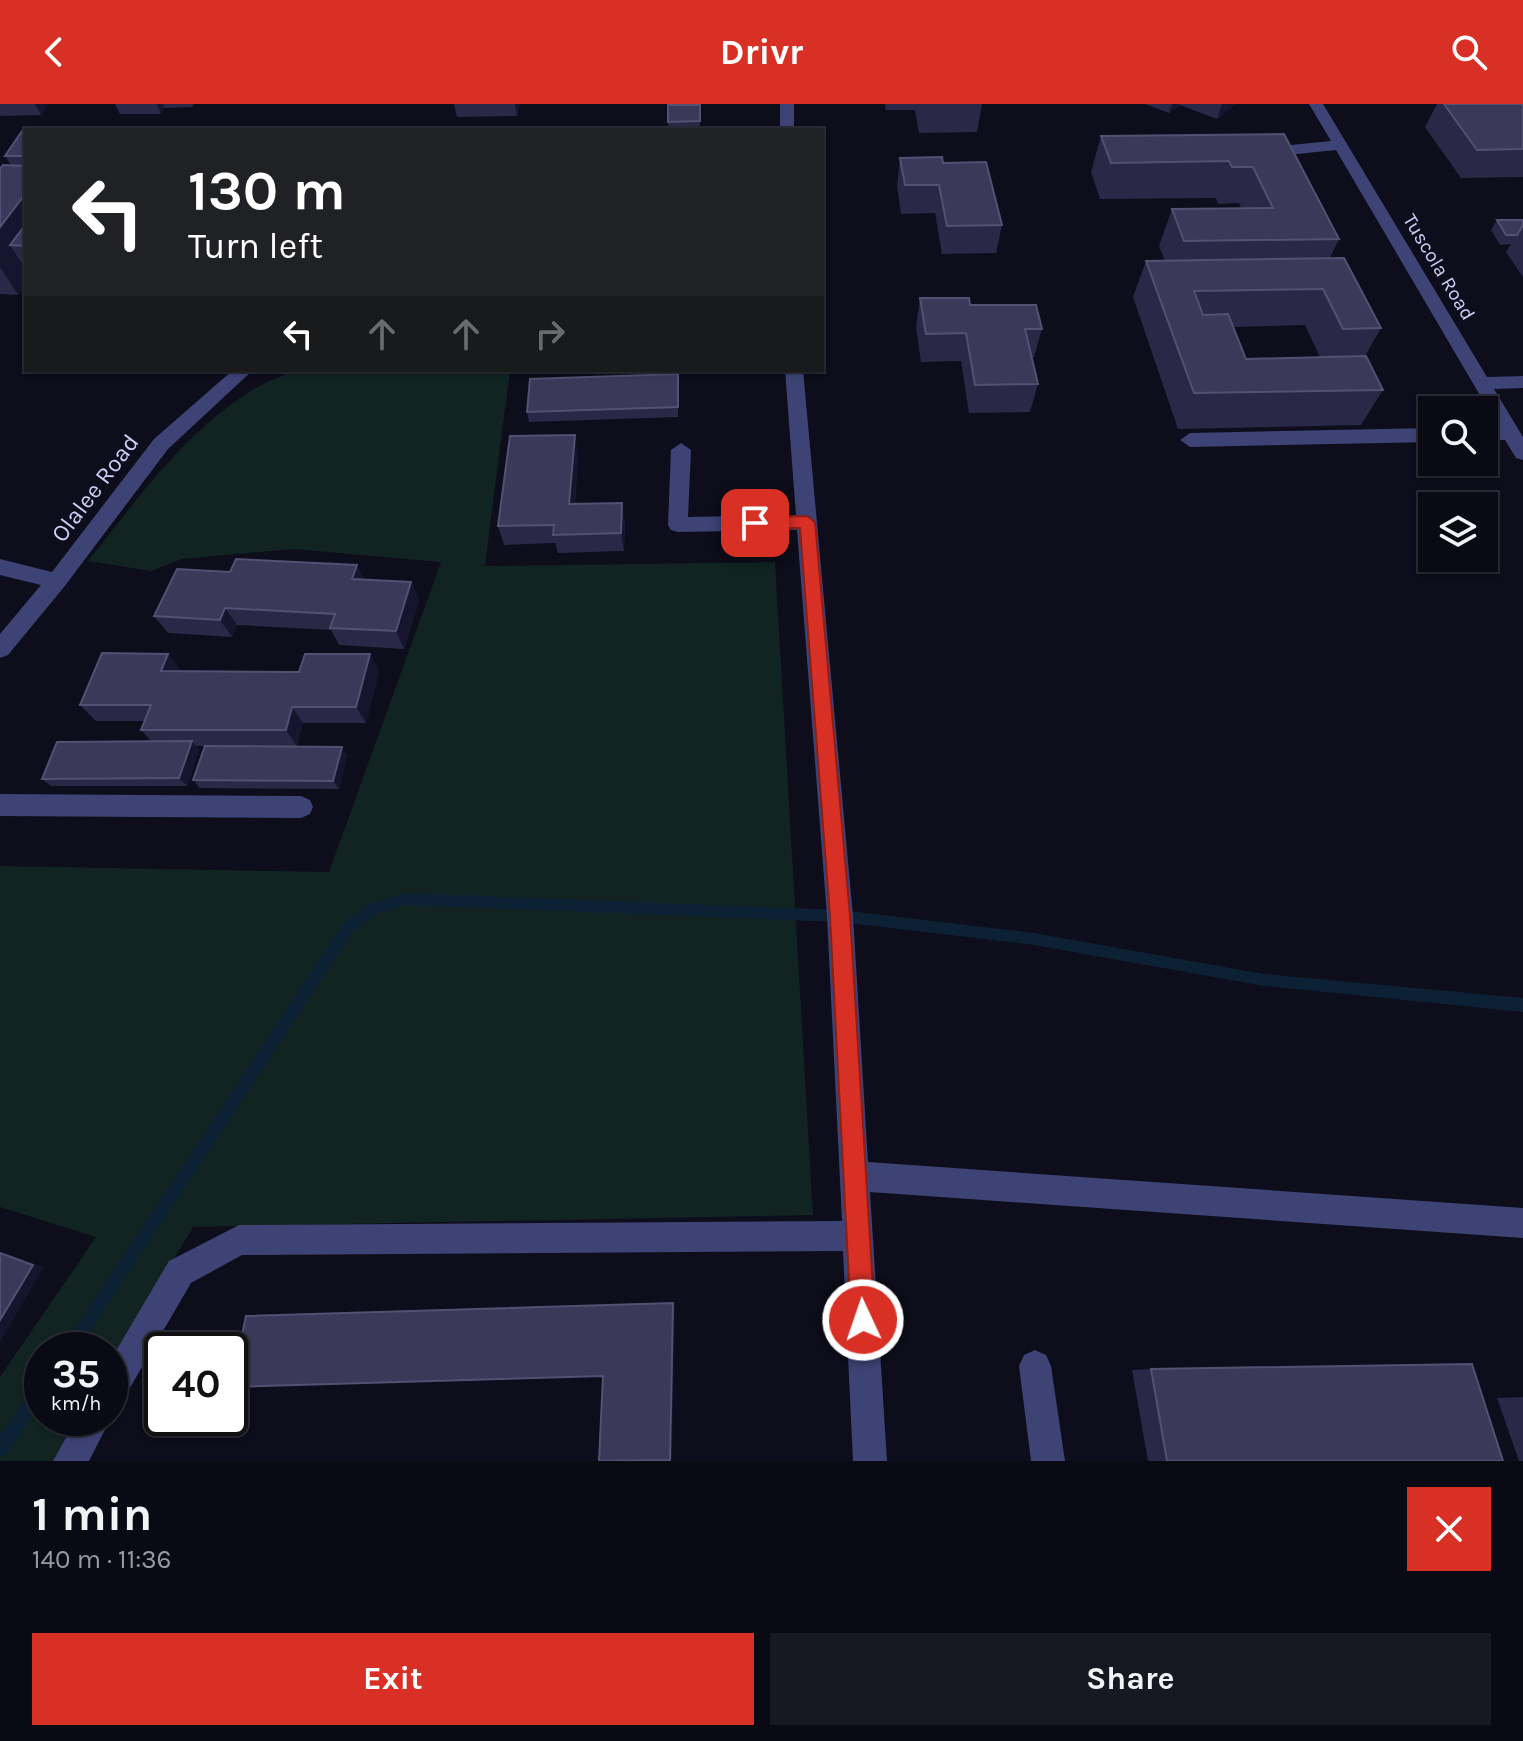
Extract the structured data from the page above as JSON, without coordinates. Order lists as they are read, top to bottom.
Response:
{
  "streets": {
    "street": ["Tuscola Road", "Olalee Road"]
  },
  "page": {
    "header": "Drivr",
    "turn": ["130 m", "Turn left"],
    "speed": "35 km/h",
    "limit": "40",
    "heading": ["1 min", "140 m · 11:36"],
    "buttons": ["Exit", "Share"]
  }
}
